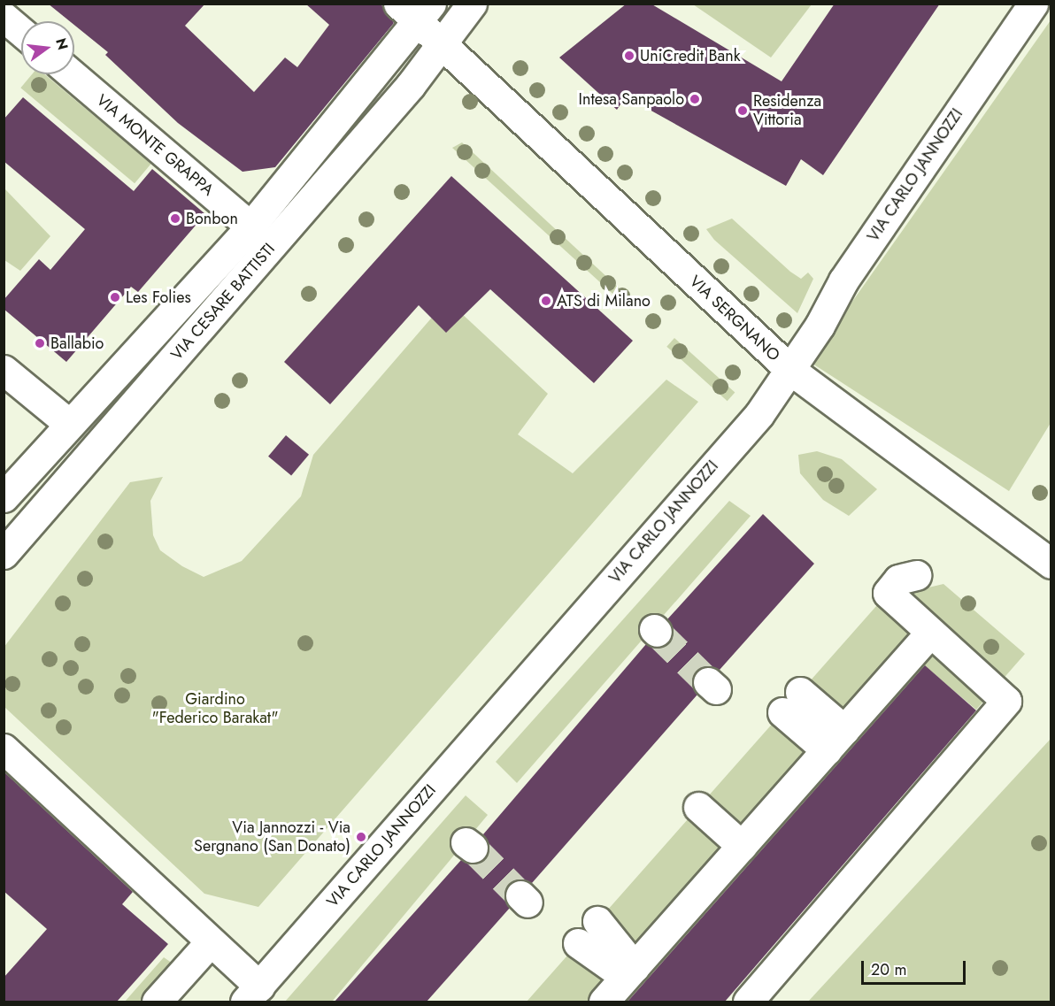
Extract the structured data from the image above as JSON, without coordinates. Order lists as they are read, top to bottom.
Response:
{
  "streets": {
    "street": [
      "VIA MONTE GRAPPA",
      "VIA CARLO JANNOZZI",
      "VIA CESARE BATTISTI",
      "VIA SERGNANO"
    ]
  },
  "crossings": [
    ["VIA MONTE GRAPPA", "VIA CESARE BATTISTI"],
    ["VIA CARLO JANNOZZI", "VIA SERGNANO"],
    ["VIA CESARE BATTISTI", "VIA SERGNANO"]
  ],
  "parks": ["Giardino \"Federico Barakat\""],
  "places": [
    "UniCredit Bank",
    "Intesa Sanpaolo",
    "Residenza Vittoria",
    "Bonbon",
    "Les Folies",
    "ATS di Milano",
    "Ballabio",
    "Via Jannozzi - Via Sergnano (San Donato)"
  ],
  "scale_bar": "20 m",
  "north": "right"
}
